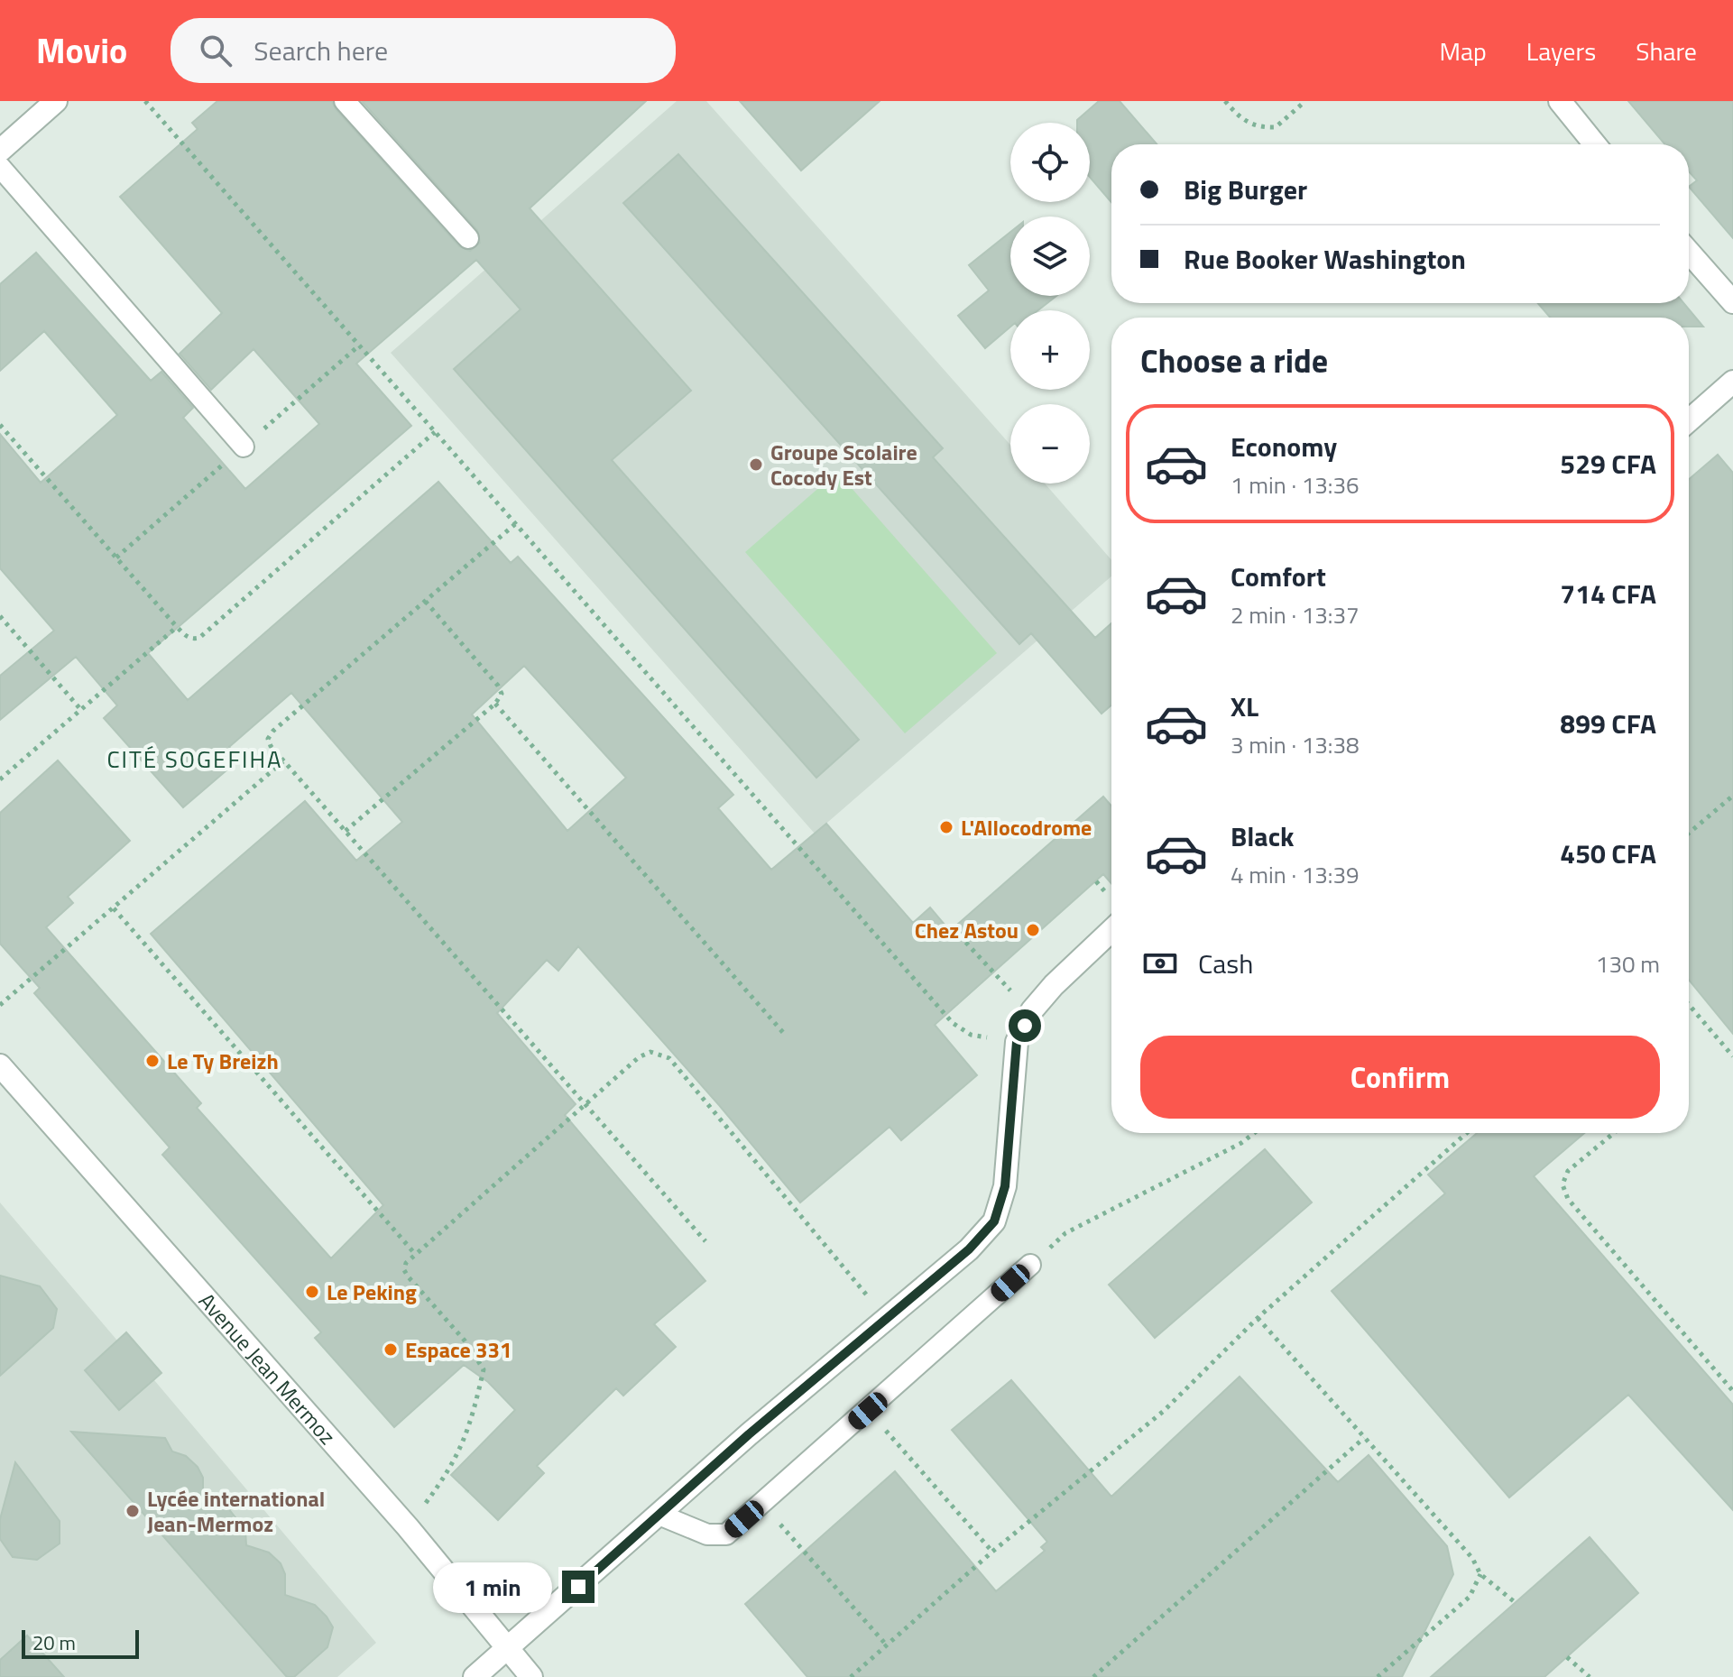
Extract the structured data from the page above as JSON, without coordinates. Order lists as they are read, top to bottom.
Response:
{
  "streets": {
    "street": ["Avenue Jean Mermoz"]
  },
  "districts": ["CITÉ SOGEFIHA"],
  "places": [
    "Groupe Scolaire Cocody Est",
    "L'Allocodrome",
    "Chez Astou",
    "Le Ty Breizh",
    "Le Peking",
    "Espace 331",
    "Lycée international Jean-Mermoz"
  ],
  "scale_bar": "20 m",
  "page": {
    "header": "Movio",
    "search": "Search here",
    "nav": ["Map", "Layers", "Share"],
    "map_buttons": ["+", "−"],
    "banner": ["Big Burger", "Rue Booker Washington"],
    "heading": "Choose a ride",
    "list": [
      {
        "name": "Economy",
        "note": "1 min · 13:36",
        "value": "529 CFA"
      },
      {
        "name": "Comfort",
        "note": "2 min · 13:37",
        "value": "714 CFA"
      },
      {
        "name": "XL",
        "note": "3 min · 13:38",
        "value": "899 CFA"
      },
      {
        "name": "Black",
        "note": "4 min · 13:39",
        "value": "450 CFA"
      }
    ],
    "pay": ["Cash", "130 m"],
    "buttons": "Confirm",
    "bubble": "1 min",
    "scale": "20 m"
  }
}
